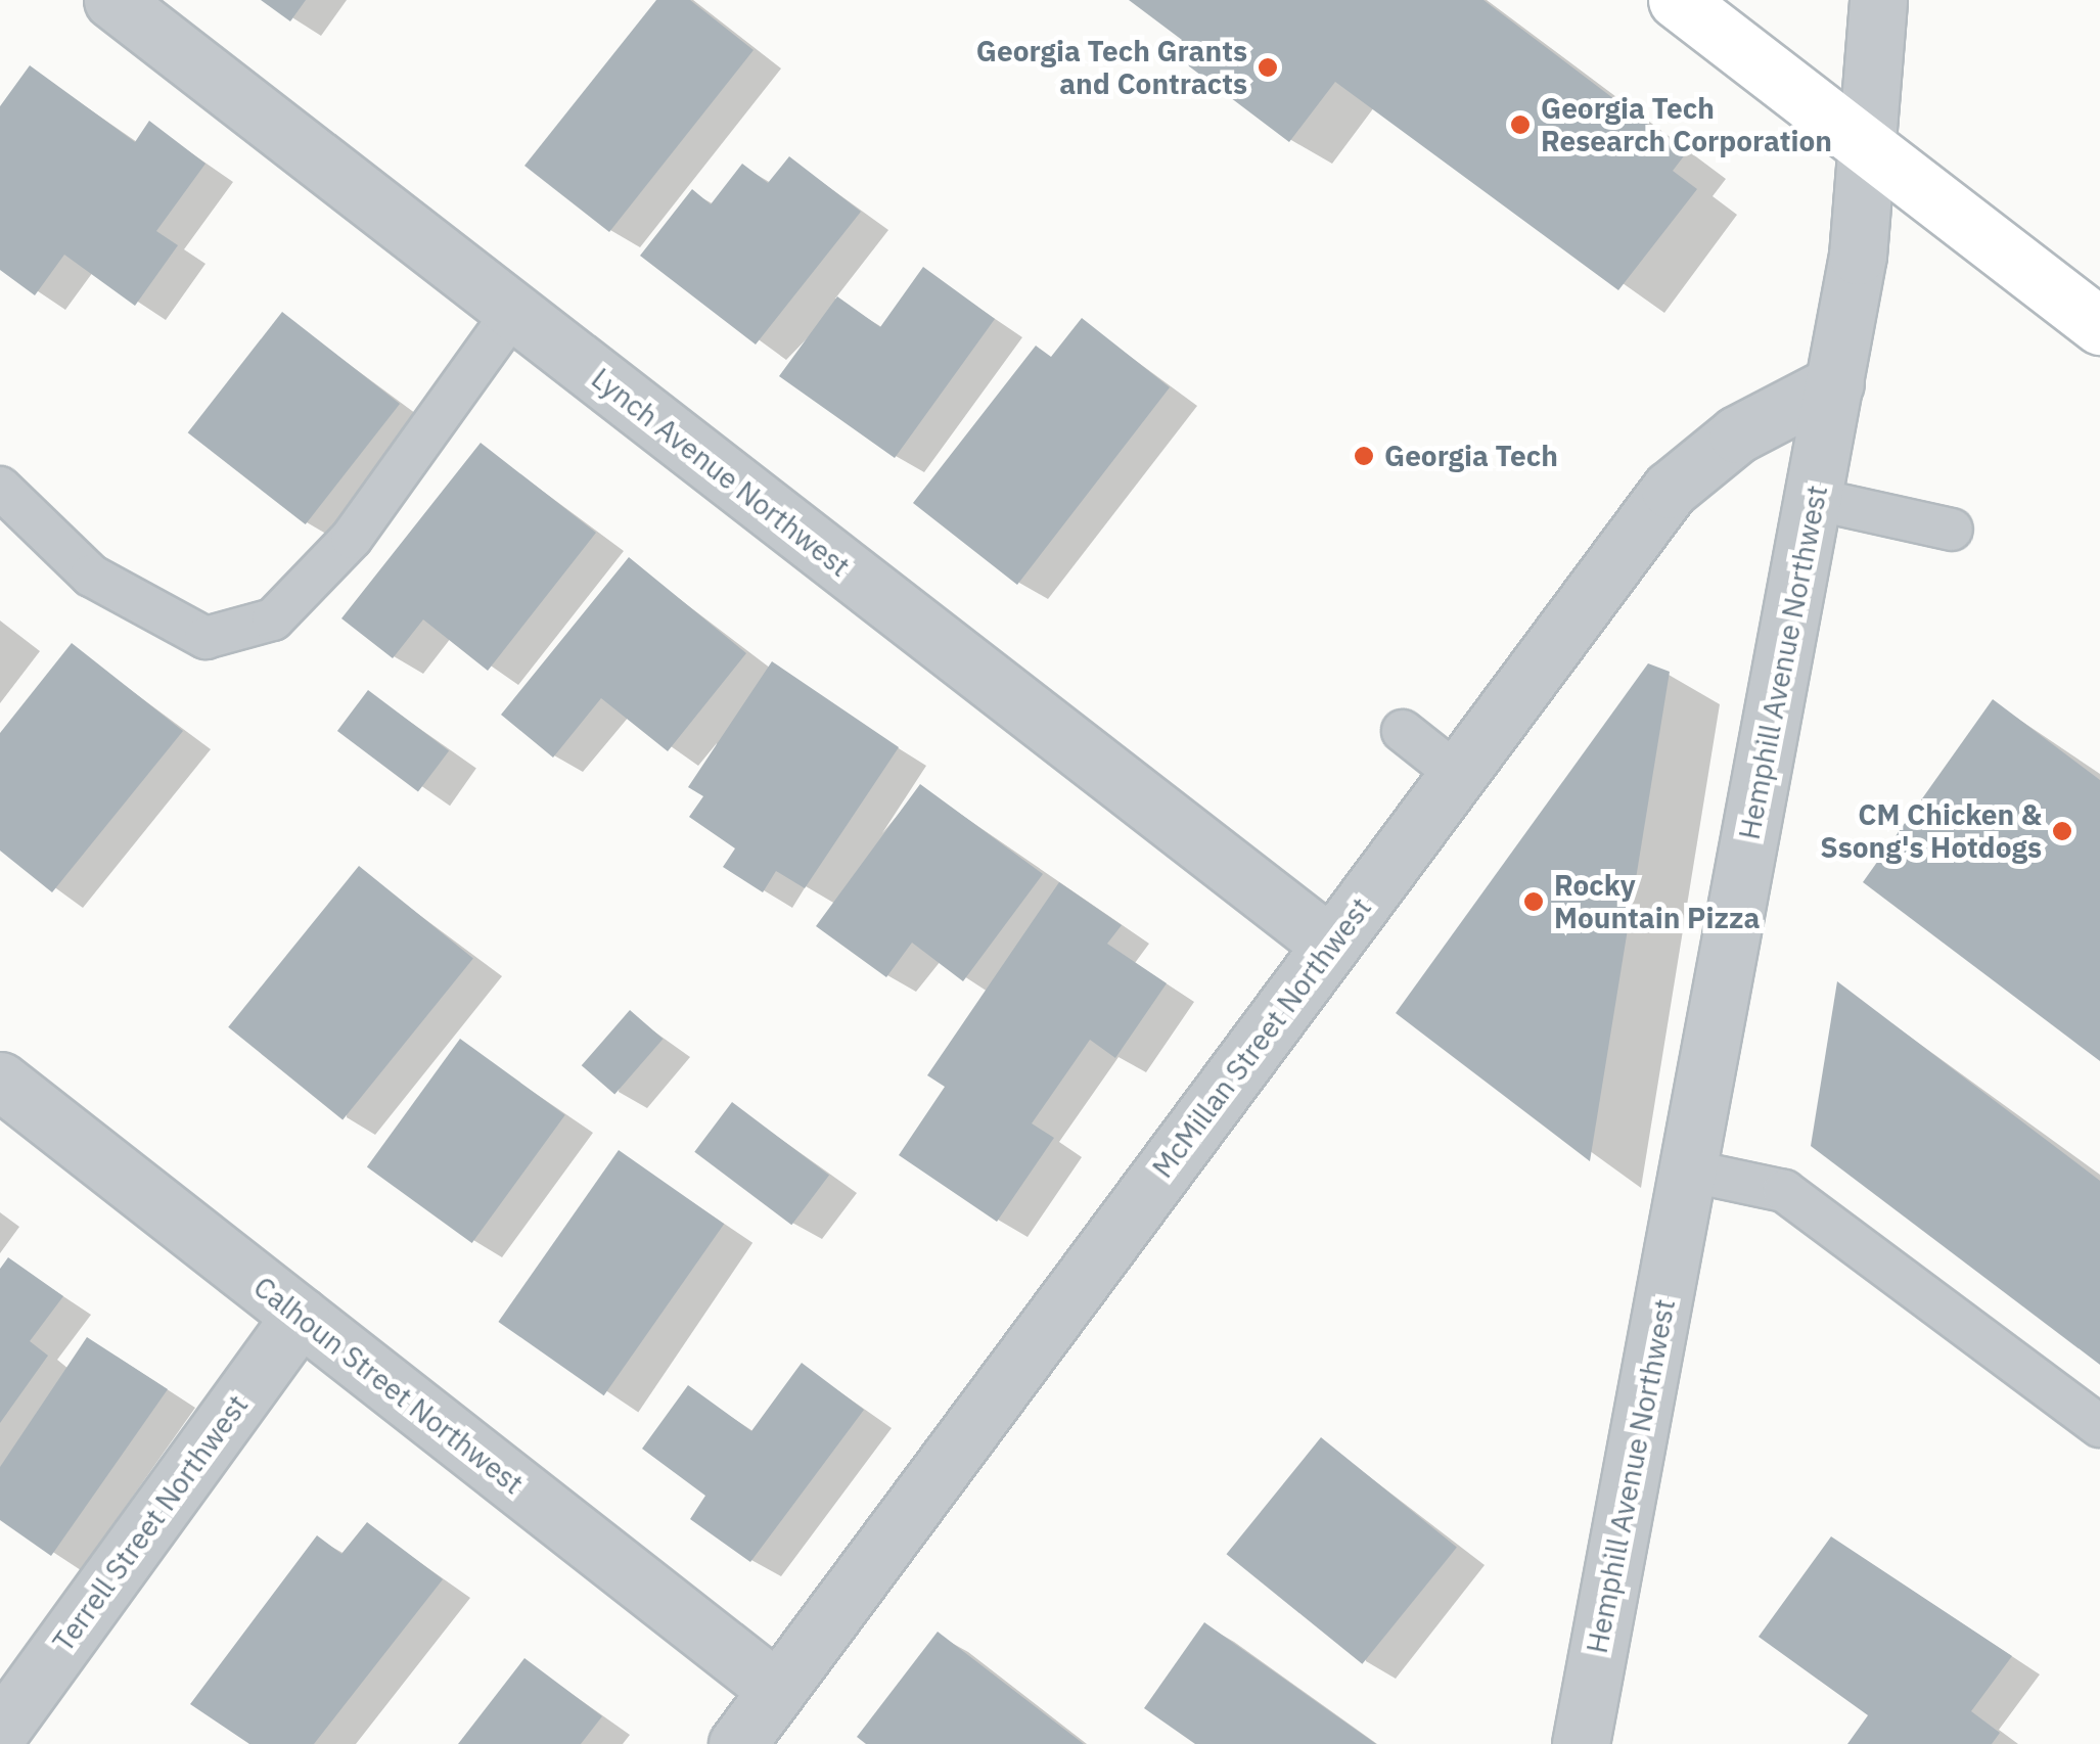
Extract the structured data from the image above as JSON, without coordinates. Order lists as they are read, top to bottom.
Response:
{
  "streets": {
    "street": [
      "Lynch Avenue Northwest",
      "Hemphill Avenue Northwest",
      "McMillan Street Northwest",
      "Calhoun Street Northwest",
      "Terrell Street Northwest"
    ]
  },
  "crossings": [
    ["Lynch Avenue Northwest", "McMillan Street Northwest"],
    ["Hemphill Avenue Northwest", "McMillan Street Northwest"],
    ["McMillan Street Northwest", "Calhoun Street Northwest"],
    ["Calhoun Street Northwest", "Terrell Street Northwest"]
  ],
  "places": [
    "Georgia Tech Grants and Contracts",
    "Georgia Tech Research Corporation",
    "Georgia Tech",
    "CM Chicken & Ssong's Hotdogs",
    "Rocky Mountain Pizza"
  ]
}
